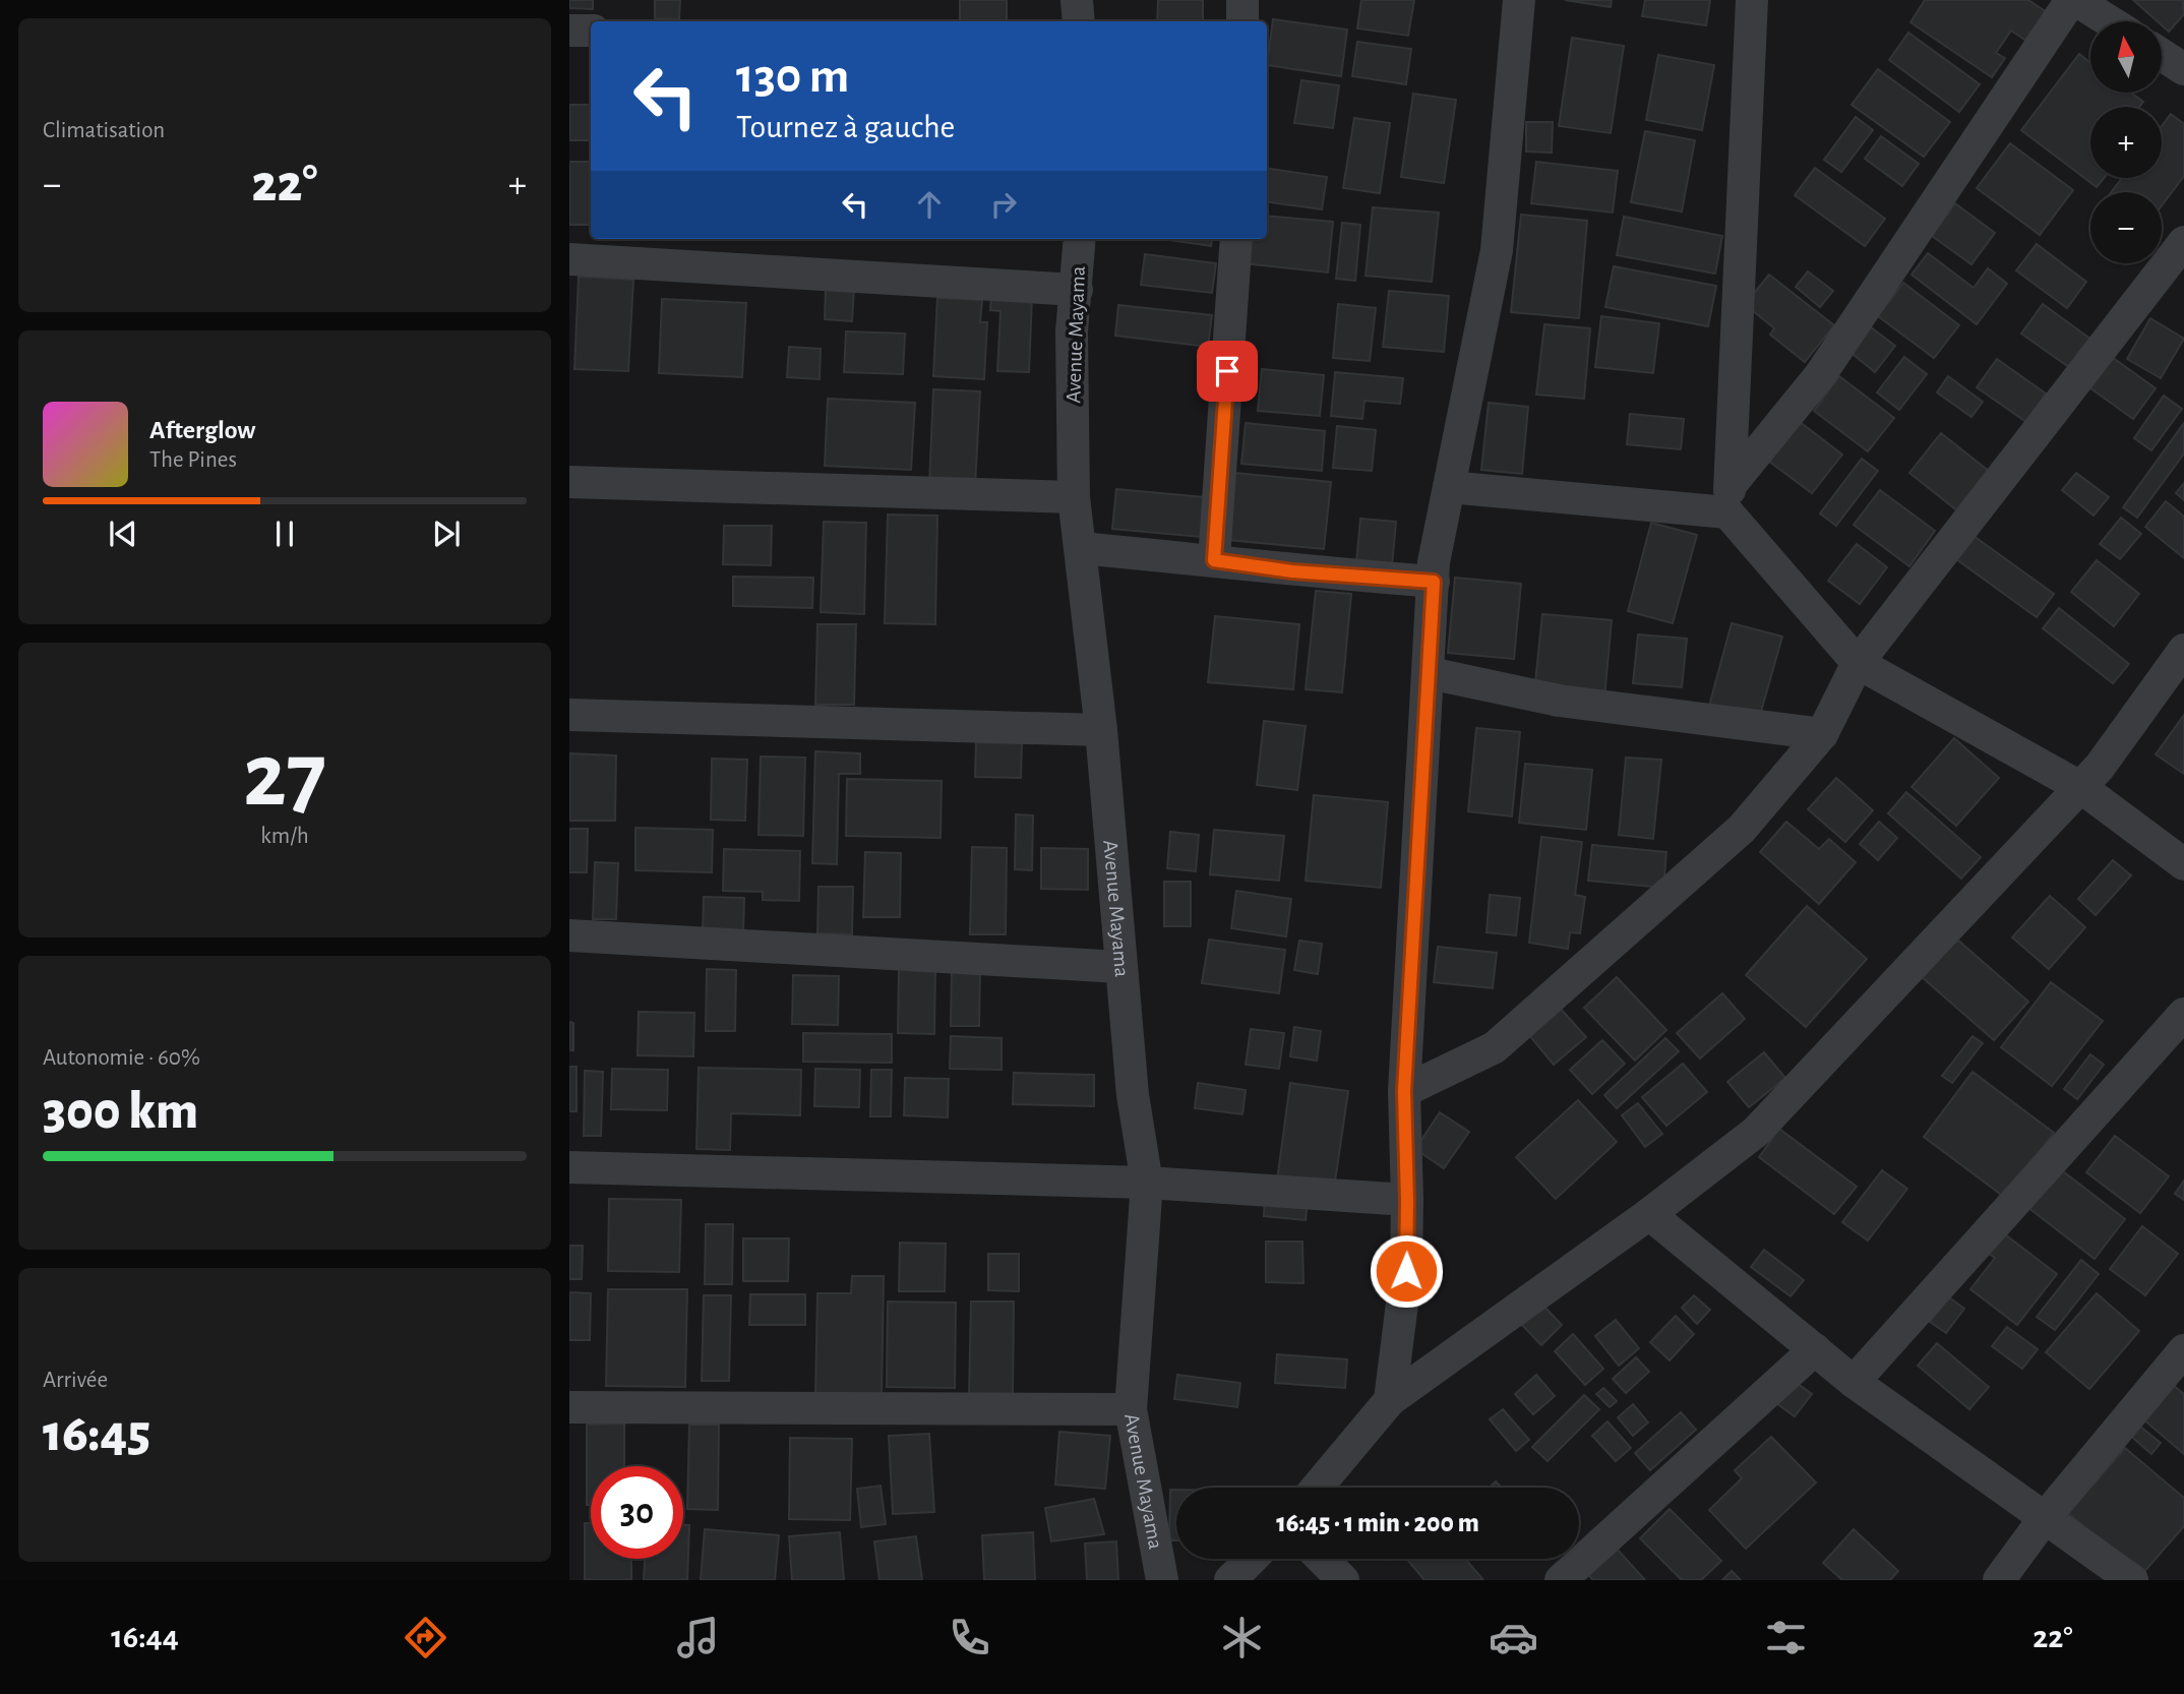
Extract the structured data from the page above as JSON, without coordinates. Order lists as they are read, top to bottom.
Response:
{
  "streets": {
    "street": ["Avenue Mayama"]
  },
  "north": "top",
  "page": {
    "tile": [
      "Climatisation",
      ["27", "km/h"],
      ["Autonomie · 60%", "300 km"],
      ["Arrivée", "16:45"]
    ],
    "map_buttons": ["+", "−"],
    "turn": ["130 m", "Tournez à gauche"],
    "heat": ["−", "22°", "+"],
    "song": ["Afterglow", "The Pines"],
    "limit": "30",
    "trip": "16:45 · 1 min · 200 m",
    "tabs": ["16:44", "22°"]
  }
}
